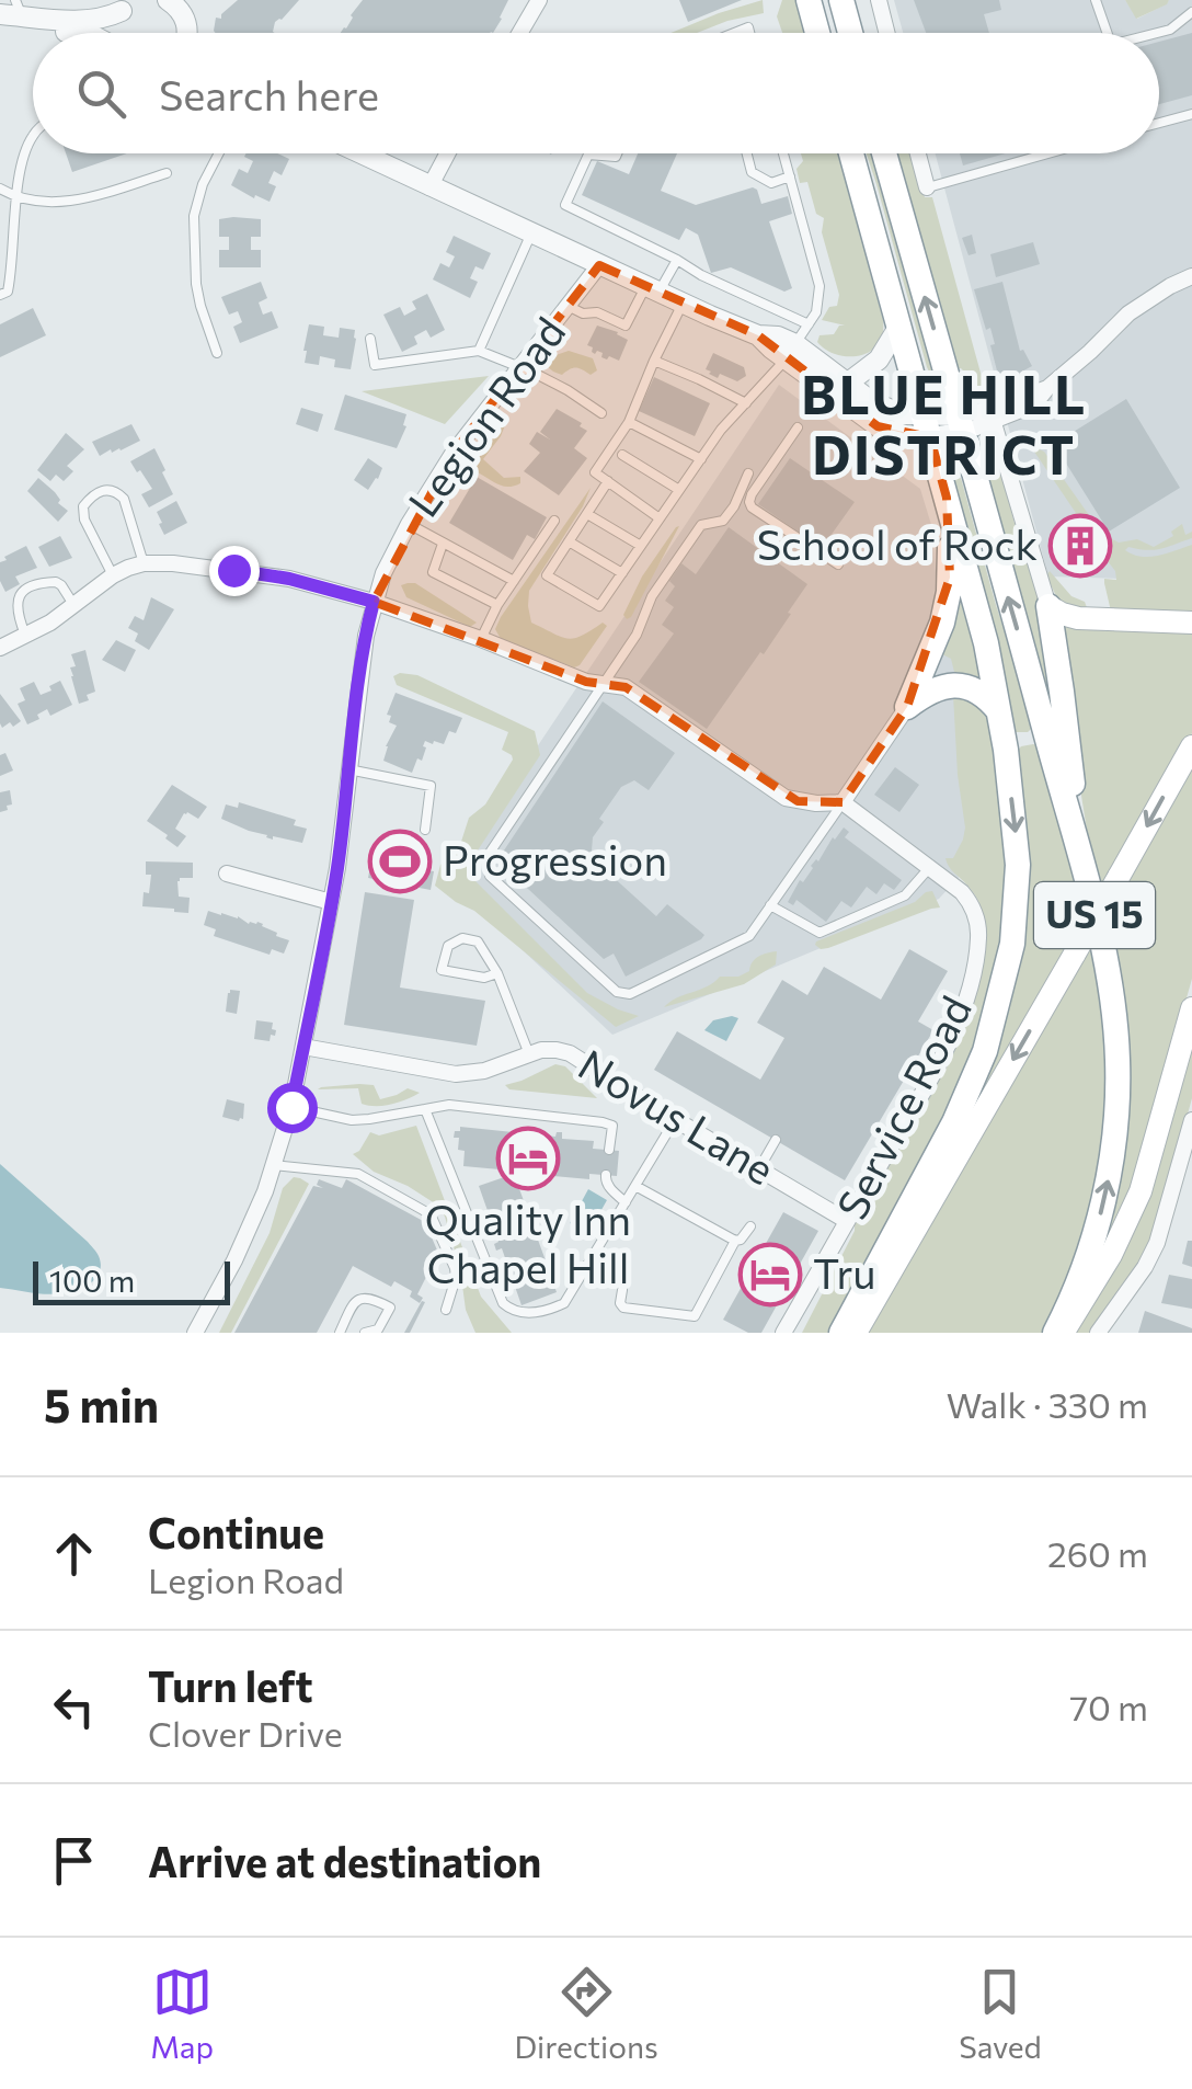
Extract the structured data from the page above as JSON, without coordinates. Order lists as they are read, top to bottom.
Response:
{
  "streets": {
    "highway": ["US 15"],
    "street": ["Legion Road", "Service Road", "Novus Lane"]
  },
  "crossings": [
    ["Legion Road", "Novus Lane"],
    ["Service Road", "Novus Lane"]
  ],
  "districts": ["BLUE HILL DISTRICT"],
  "places": {
    "building": ["School of Rock"],
    "sports": ["Progression"],
    "hotel": ["Quality Inn Chapel Hill", "Tru"]
  },
  "scale_bar": "100 m",
  "page": {
    "search": "Search here",
    "scale": "100 m",
    "heading": ["5 min", "Walk · 330 m"],
    "list": [
      ["Continue", "Legion Road", "260 m"],
      ["Turn left", "Clover Drive", "70 m"],
      "Arrive at destination"
    ],
    "nav": ["Map", "Directions", "Saved"]
  }
}
